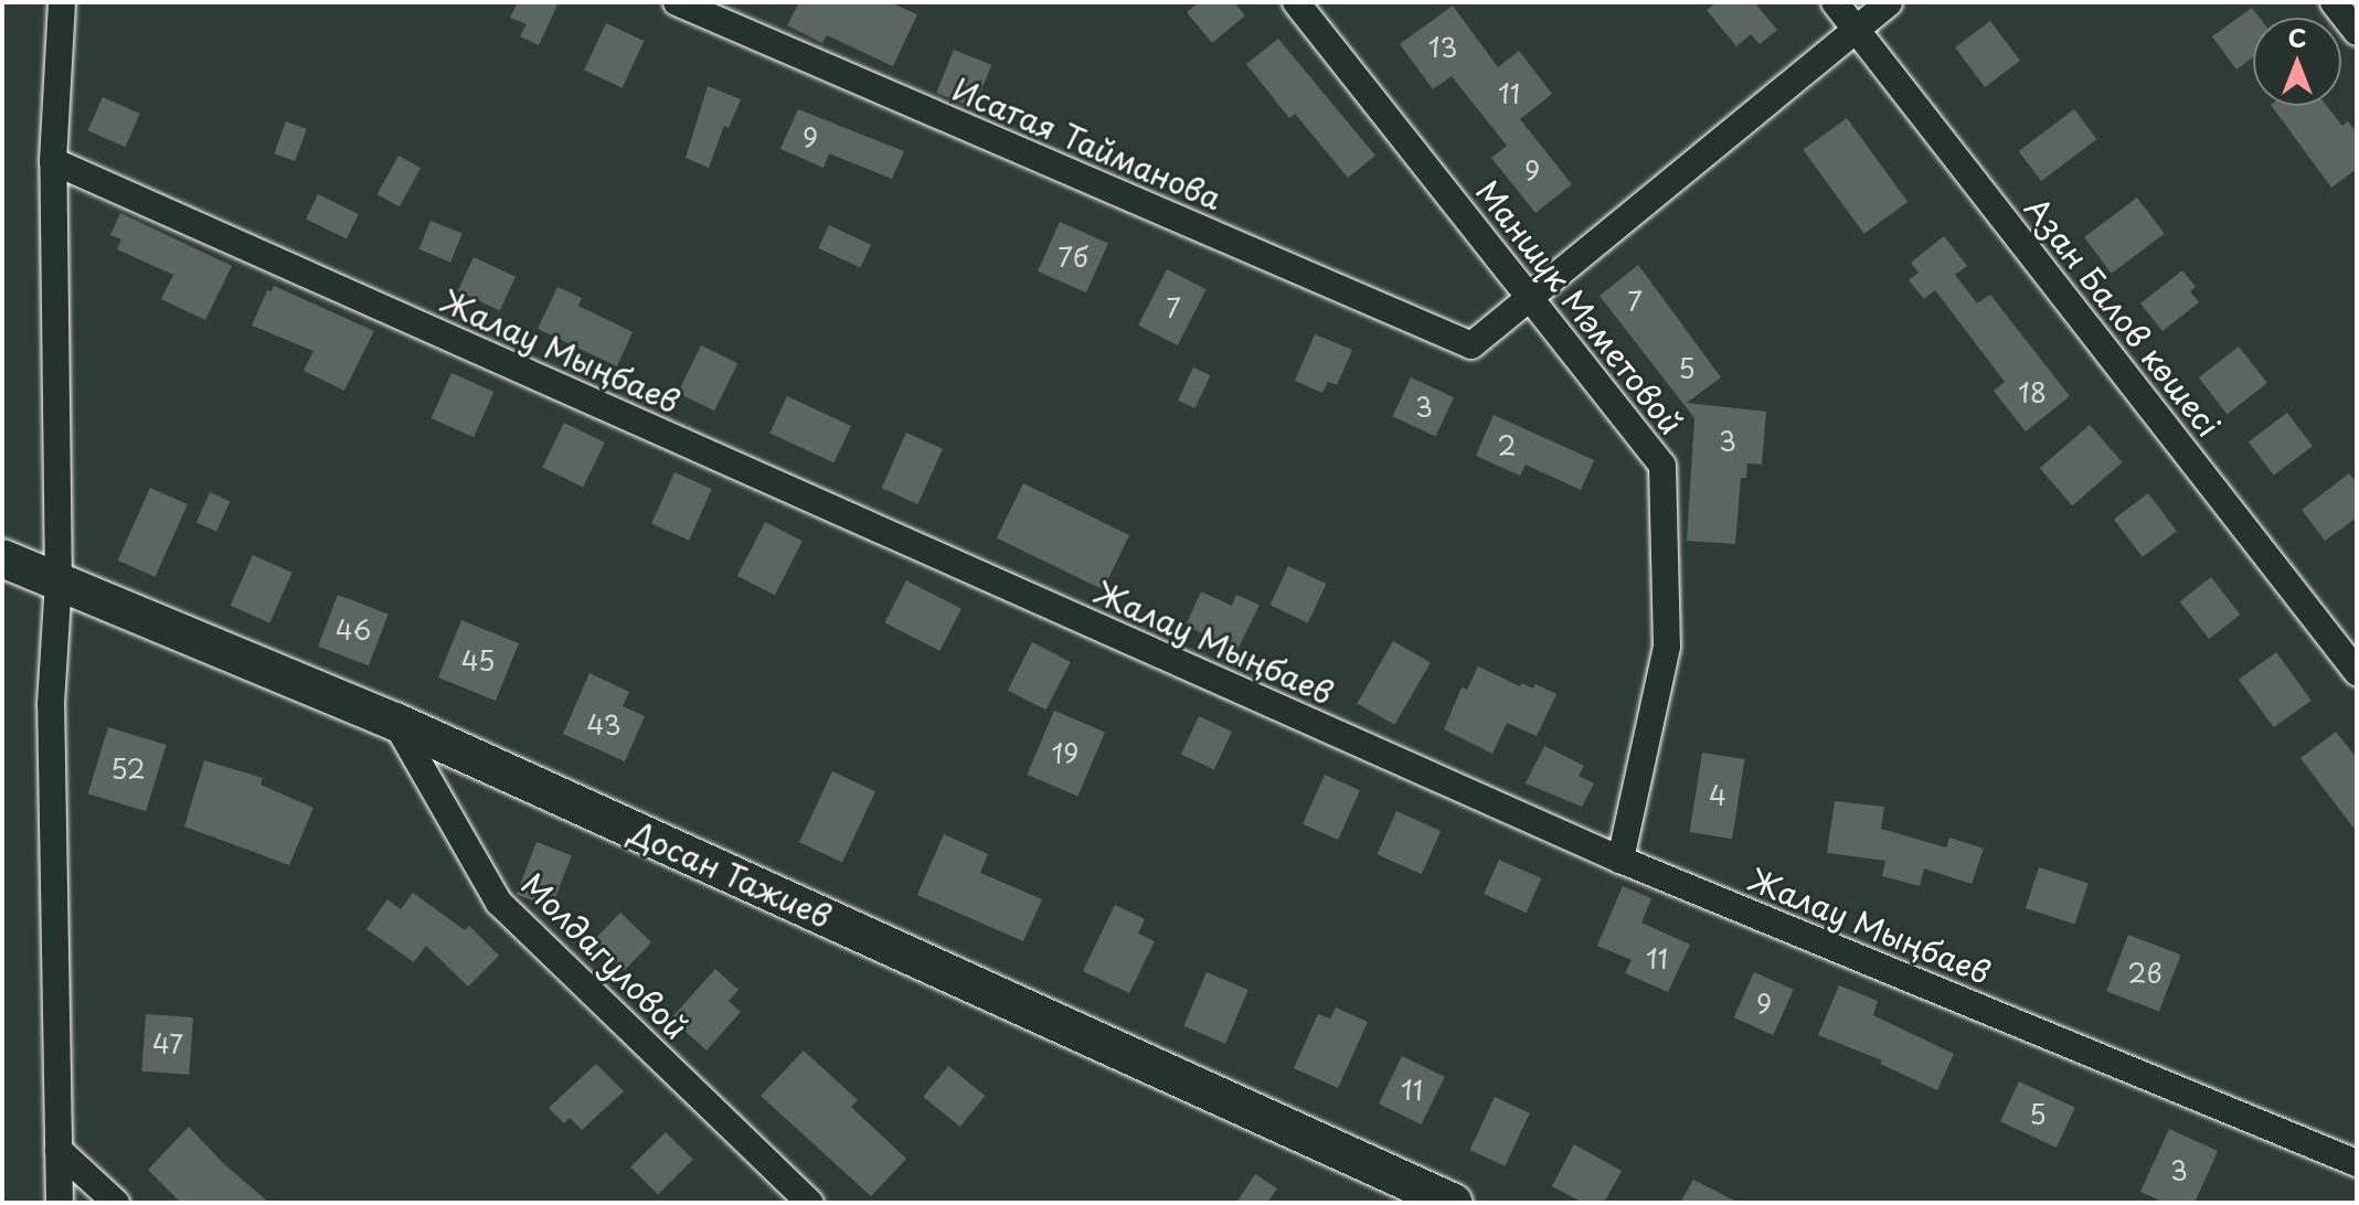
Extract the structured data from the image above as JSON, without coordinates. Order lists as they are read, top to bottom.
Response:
{
  "streets": {
    "street": [
      "Исатая Тайманова",
      "Маншүк Мәметовой",
      "Азан Балов көшесі",
      "Жалау Мыңбаев",
      "Досан Тажиев",
      "Молдагуловой"
    ]
  },
  "crossings": [
    ["Исатая Тайманова", "Маншүк Мәметовой"],
    ["Маншүк Мәметовой", "Жалау Мыңбаев"],
    ["Досан Тажиев", "Молдагуловой"]
  ],
  "house_numbers": [
    "13",
    "11",
    "9",
    "9",
    "7б",
    "7",
    "7",
    "5",
    "18",
    "3",
    "3",
    "2",
    "46",
    "45",
    "43",
    "19",
    "52",
    "4",
    "11",
    "2в",
    "9",
    "47",
    "11",
    "5",
    "3"
  ],
  "north": "top"
}
